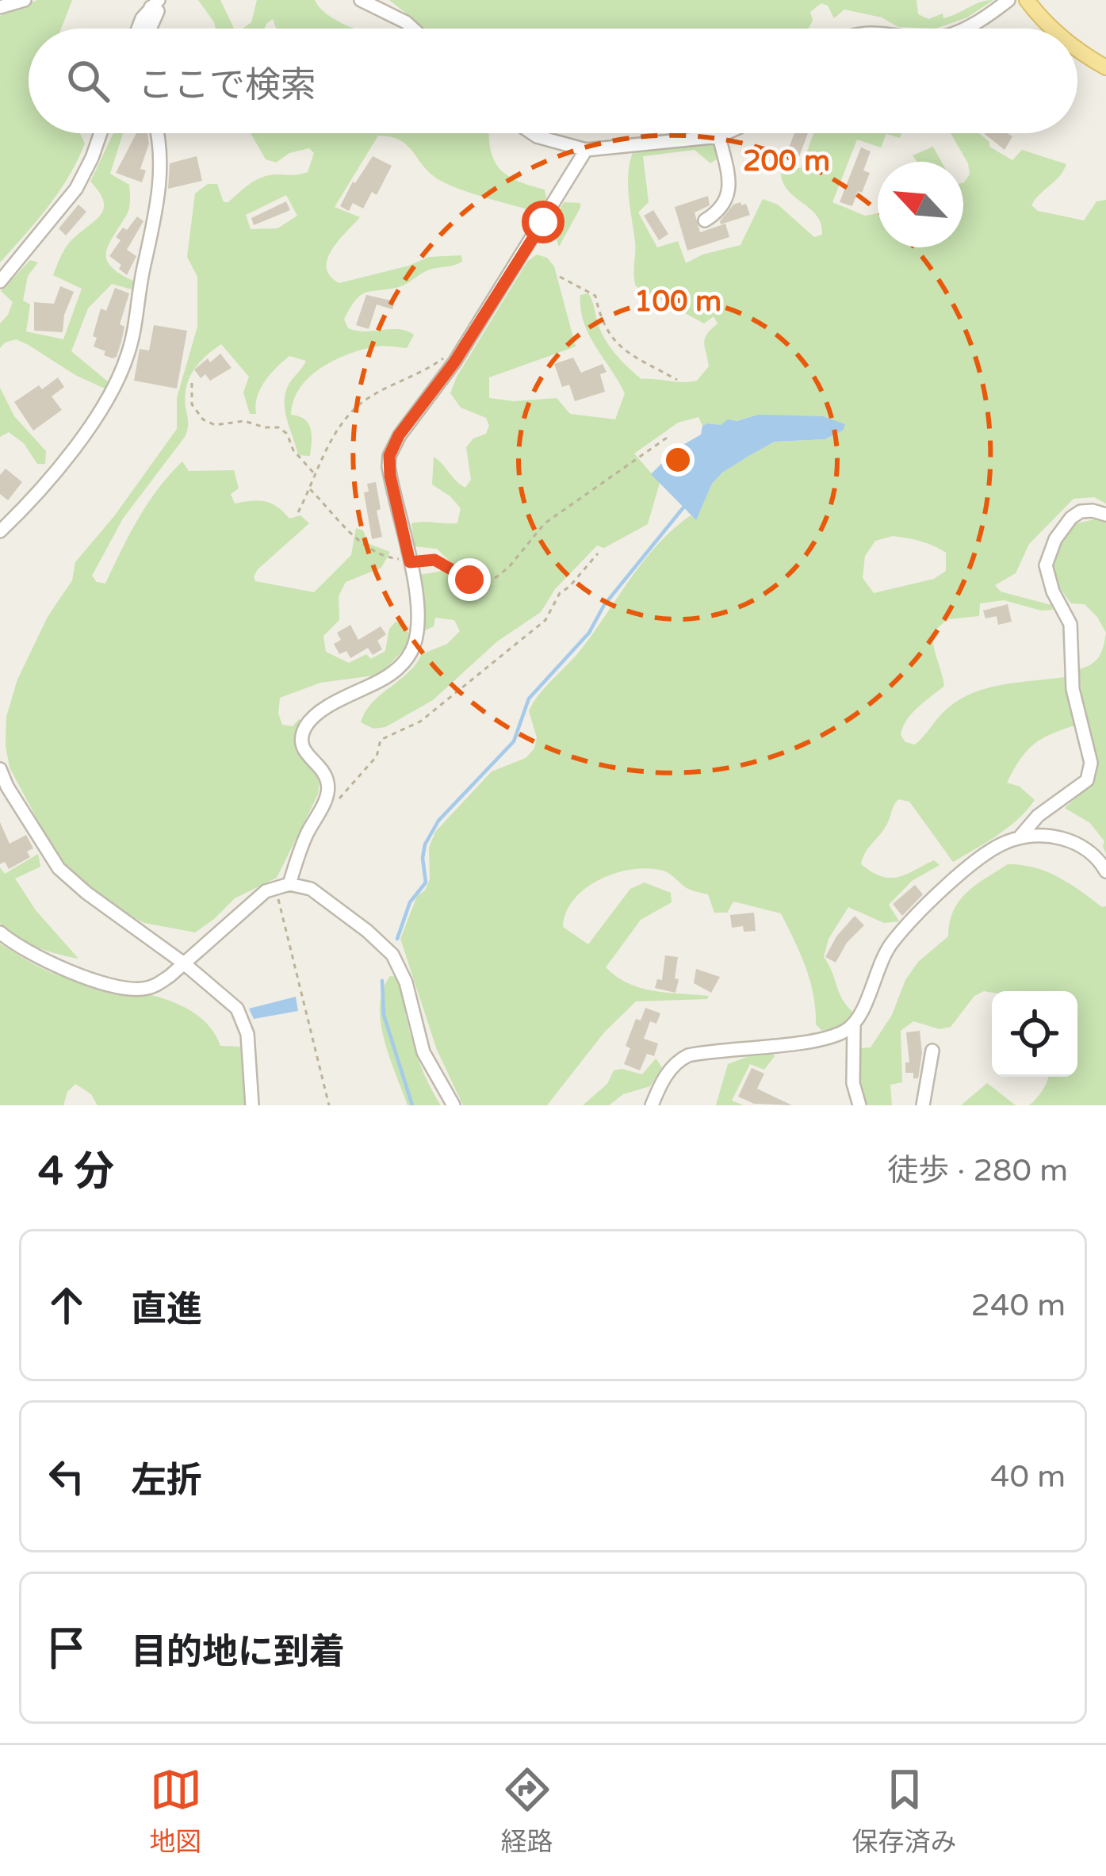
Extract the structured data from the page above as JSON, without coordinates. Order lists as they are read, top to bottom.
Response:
{
  "north": "top left",
  "page": {
    "search": "ここで検索",
    "heading": ["4 分", "徒歩 · 280 m"],
    "list": [
      ["直進", "240 m"],
      ["左折", "40 m"],
      "目的地に到着"
    ],
    "nav": ["地図", "経路", "保存済み"]
  },
  "rings": ["200 m", "100 m"]
}
